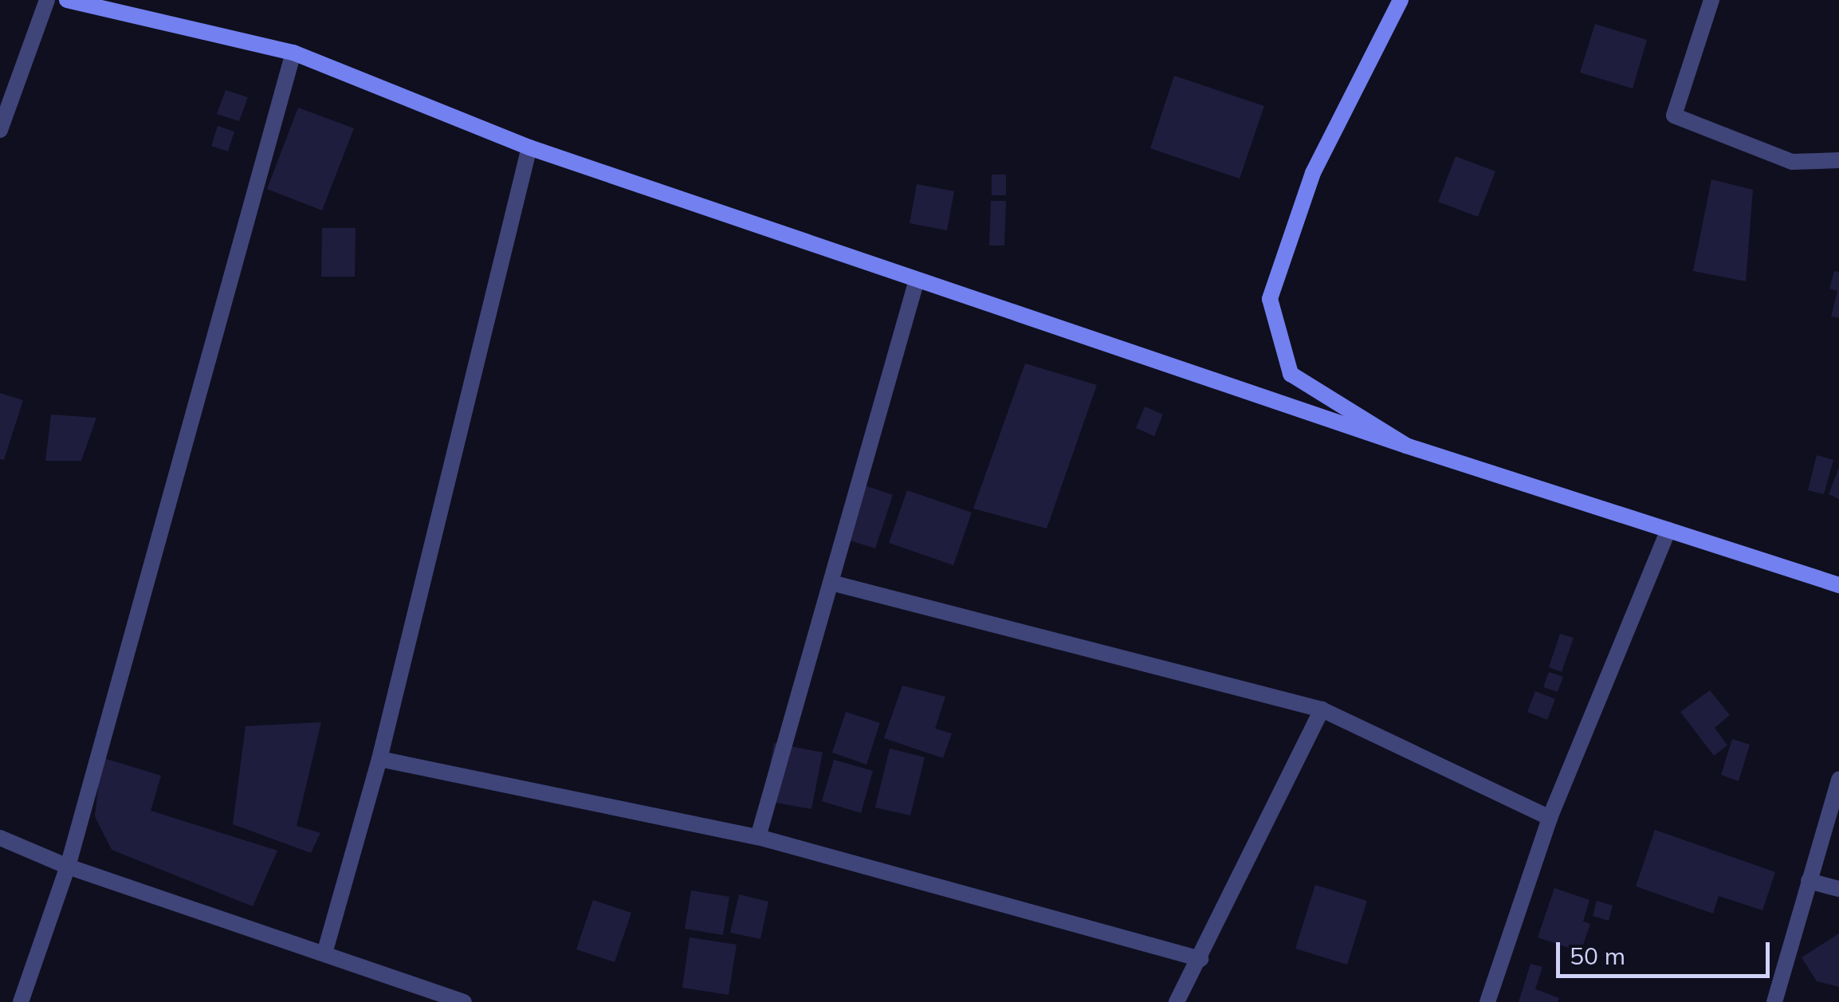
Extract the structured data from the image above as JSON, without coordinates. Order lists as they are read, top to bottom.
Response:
{
  "scale_bar": "50 m"
}
